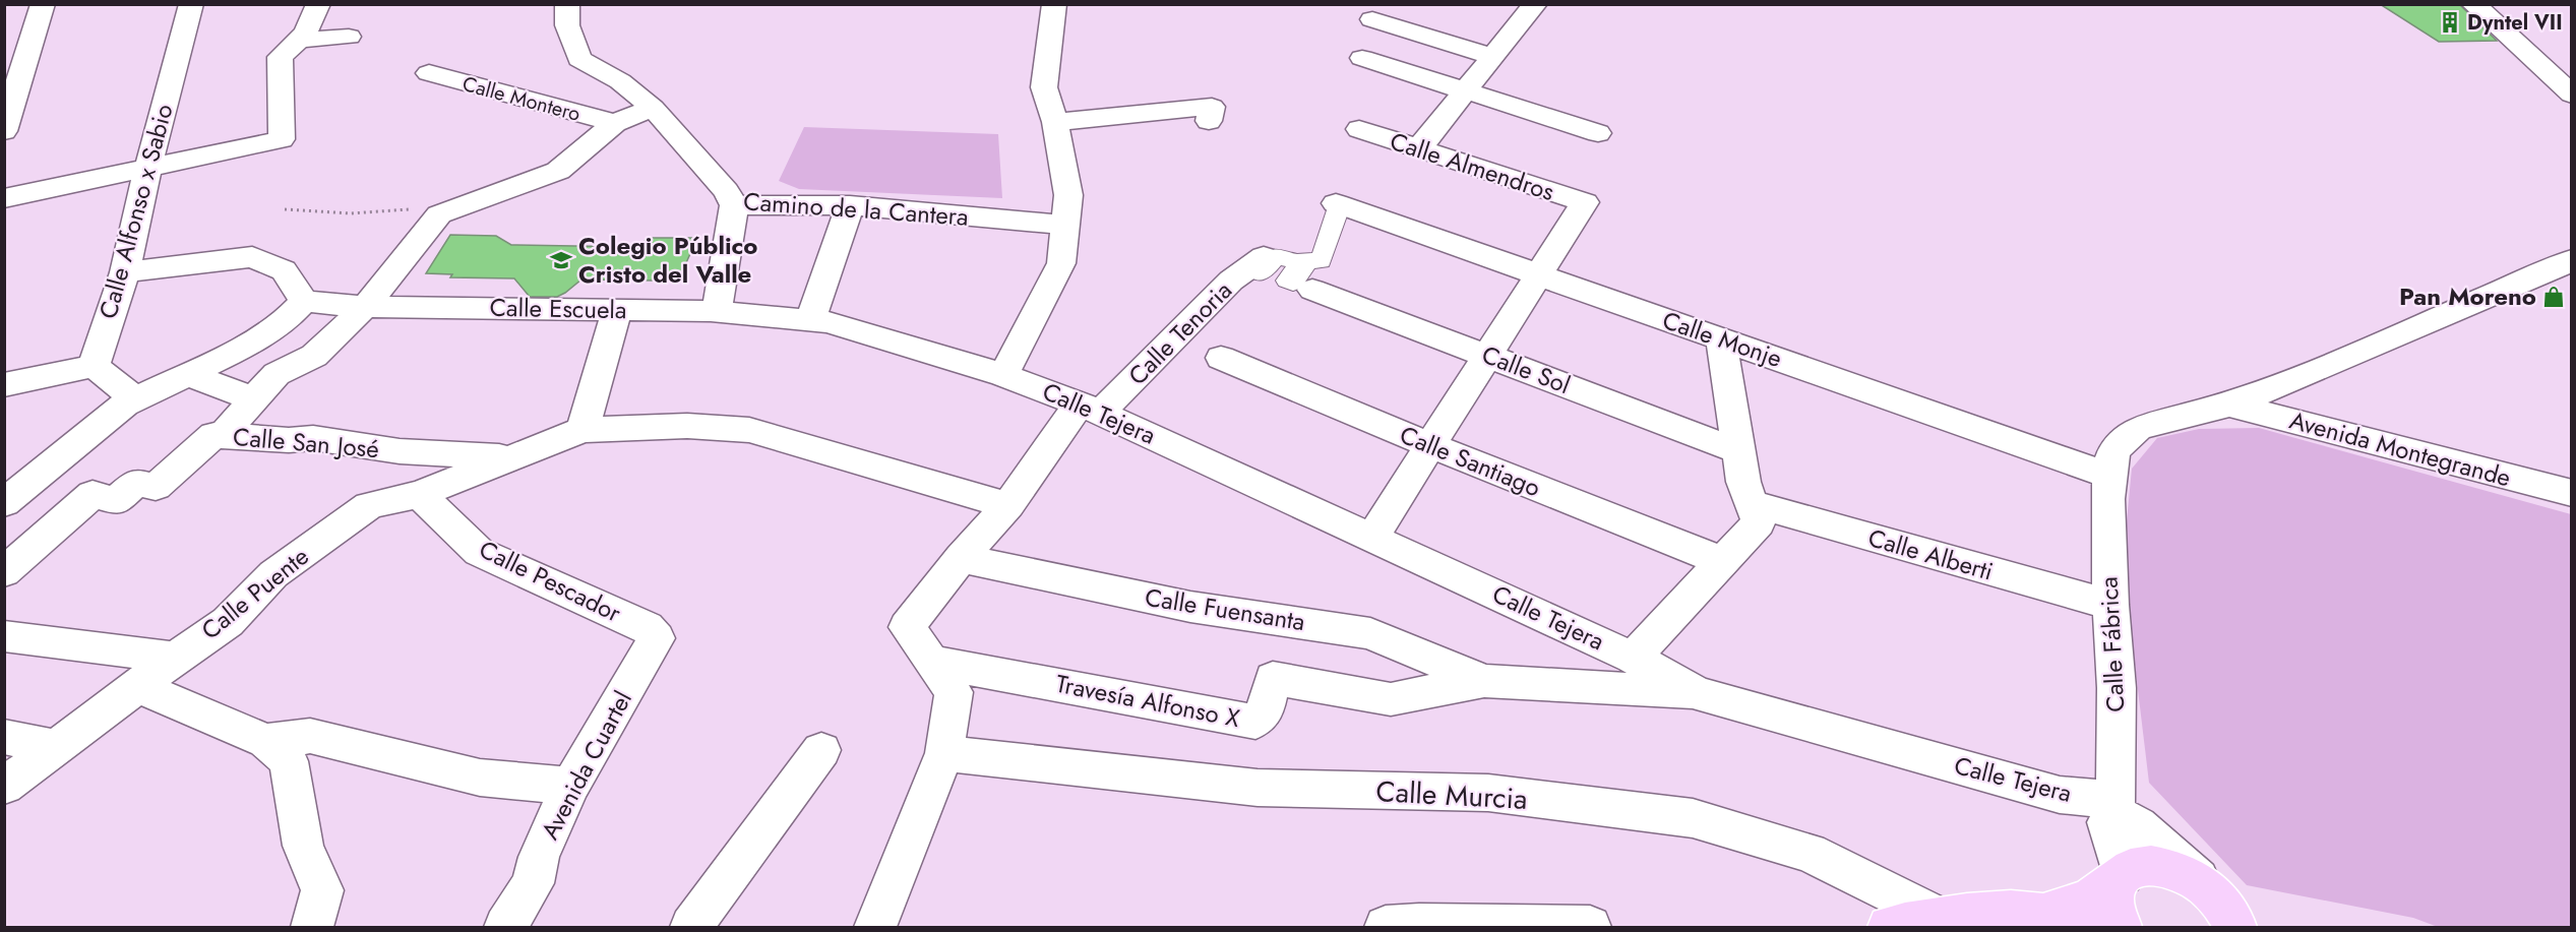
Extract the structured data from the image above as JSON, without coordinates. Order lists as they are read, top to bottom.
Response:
{
  "streets": {
    "street": [
      "Calle Montero",
      "Calle Almendros",
      "Camino de la Cantera",
      "Calle Alfonso x Sabio",
      "Calle Escuela",
      "Calle Tenoria",
      "Calle Monje",
      "Calle Sol",
      "Calle Tejera",
      "Calle San José",
      "Avenida Montegrande",
      "Calle Santiago",
      "Calle Alberti",
      "Calle Pescador",
      "Calle Puente",
      "Calle Fuensanta",
      "Calle Fábrica",
      "Travesía Alfonso X",
      "Avenida Cuartel",
      "Calle Murcia"
    ]
  },
  "crossings": [
    ["Calle Almendros", "Calle Monje"],
    ["Calle Escuela", "Calle Tejera"],
    ["Calle Tenoria", "Calle Tejera"],
    ["Calle Tenoria", "Calle Puente"],
    ["Calle Tenoria", "Calle Fuensanta"],
    ["Calle Tenoria", "Travesía Alfonso X"],
    ["Calle Monje", "Calle Fábrica"],
    ["Calle Tejera", "Calle Fábrica"],
    ["Calle Tejera", "Travesía Alfonso X"],
    ["Calle San José", "Calle Puente"],
    ["Avenida Montegrande", "Calle Fábrica"],
    ["Calle Alberti", "Calle Fábrica"],
    ["Calle Pescador", "Calle Puente"],
    ["Calle Pescador", "Avenida Cuartel"],
    ["Calle Fuensanta", "Travesía Alfonso X"]
  ],
  "places": {
    "building": ["Dyntel VII"],
    "school or university": ["Colegio Público Cristo del Valle"],
    "shop": ["Pan Moreno"]
  }
}
